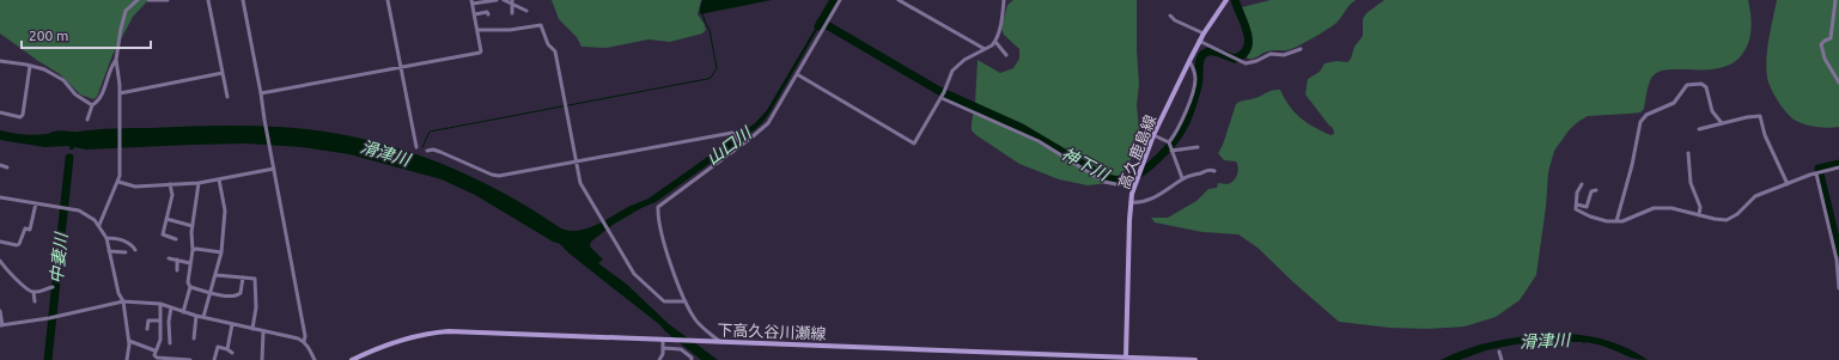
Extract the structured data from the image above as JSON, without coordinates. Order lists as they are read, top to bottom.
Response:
{
  "streets": {
    "main road": ["高久鹿島線", "下高久谷川瀬線"]
  },
  "crossings": [
    ["高久鹿島線", "下高久谷川瀬線"]
  ],
  "water": [
    "山口川",
    "滑津川",
    "神下川",
    "中妻川"
  ],
  "scale_bar": "200 m"
}
